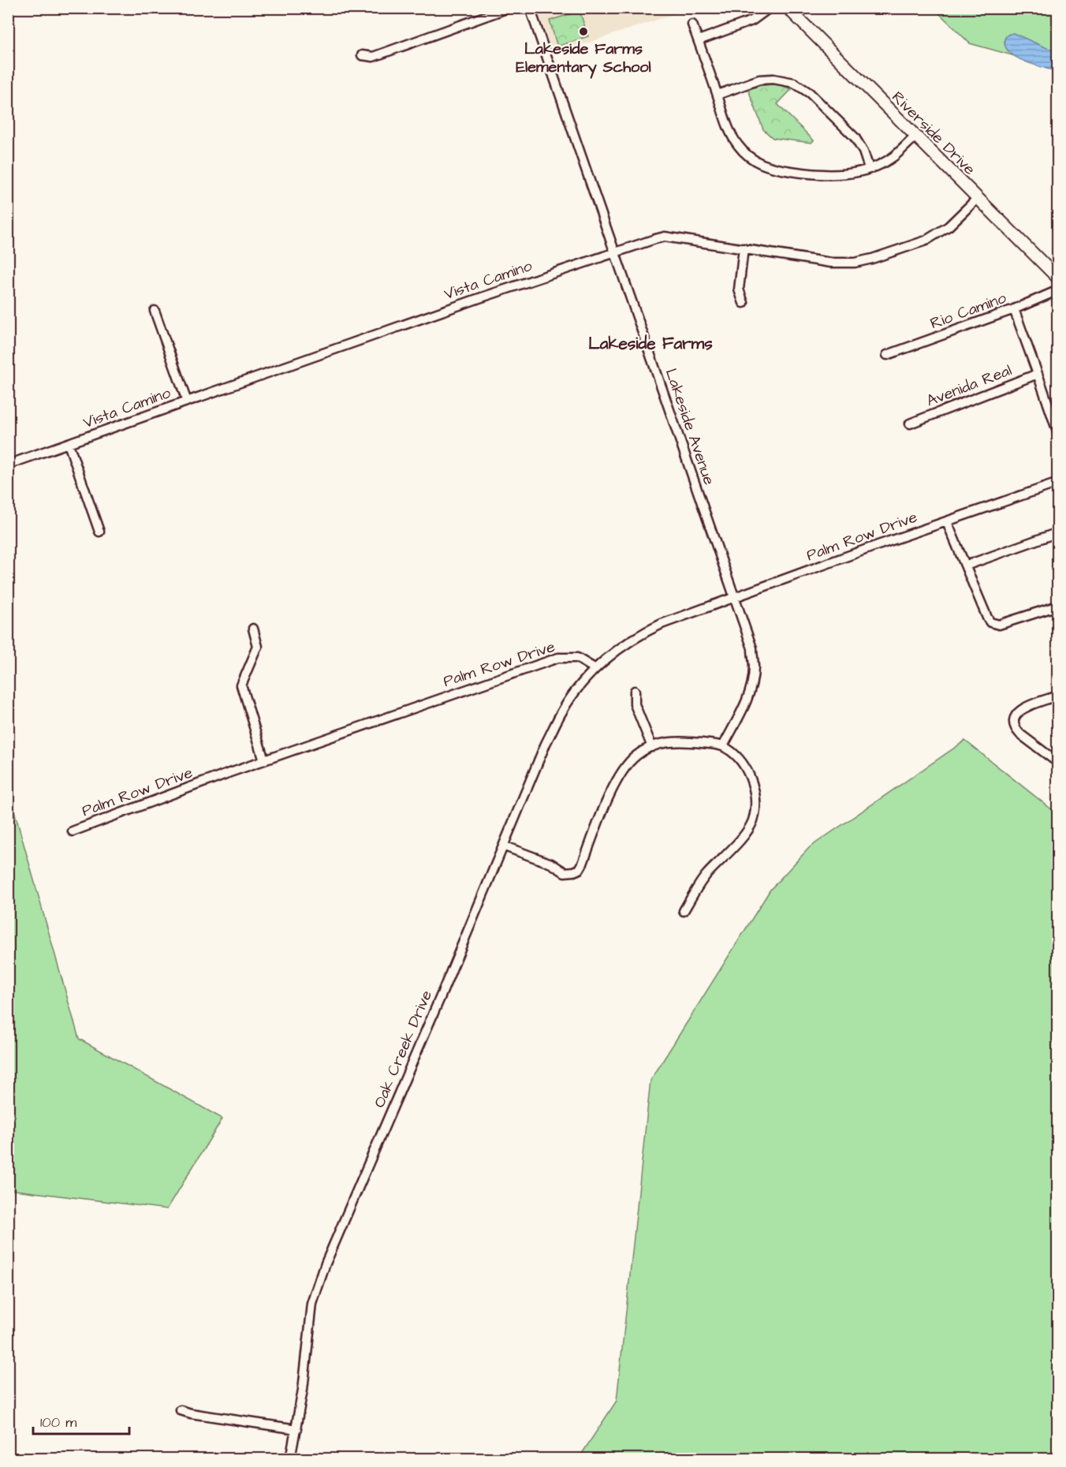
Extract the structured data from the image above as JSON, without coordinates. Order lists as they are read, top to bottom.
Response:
{
  "streets": {
    "main road": ["Riverside Drive"],
    "street": [
      "Vista Camino",
      "Rio Camino",
      "Avenida Real",
      "Lakeside Avenue",
      "Palm Row Drive",
      "Oak Creek Drive"
    ]
  },
  "crossings": [
    ["Riverside Drive", "Vista Camino"],
    ["Vista Camino", "Lakeside Avenue"],
    ["Lakeside Avenue", "Palm Row Drive"],
    ["Palm Row Drive", "Oak Creek Drive"]
  ],
  "districts": ["Lakeside Farms"],
  "places": ["Lakeside Farms Elementary School"],
  "scale_bar": "100 m"
}
